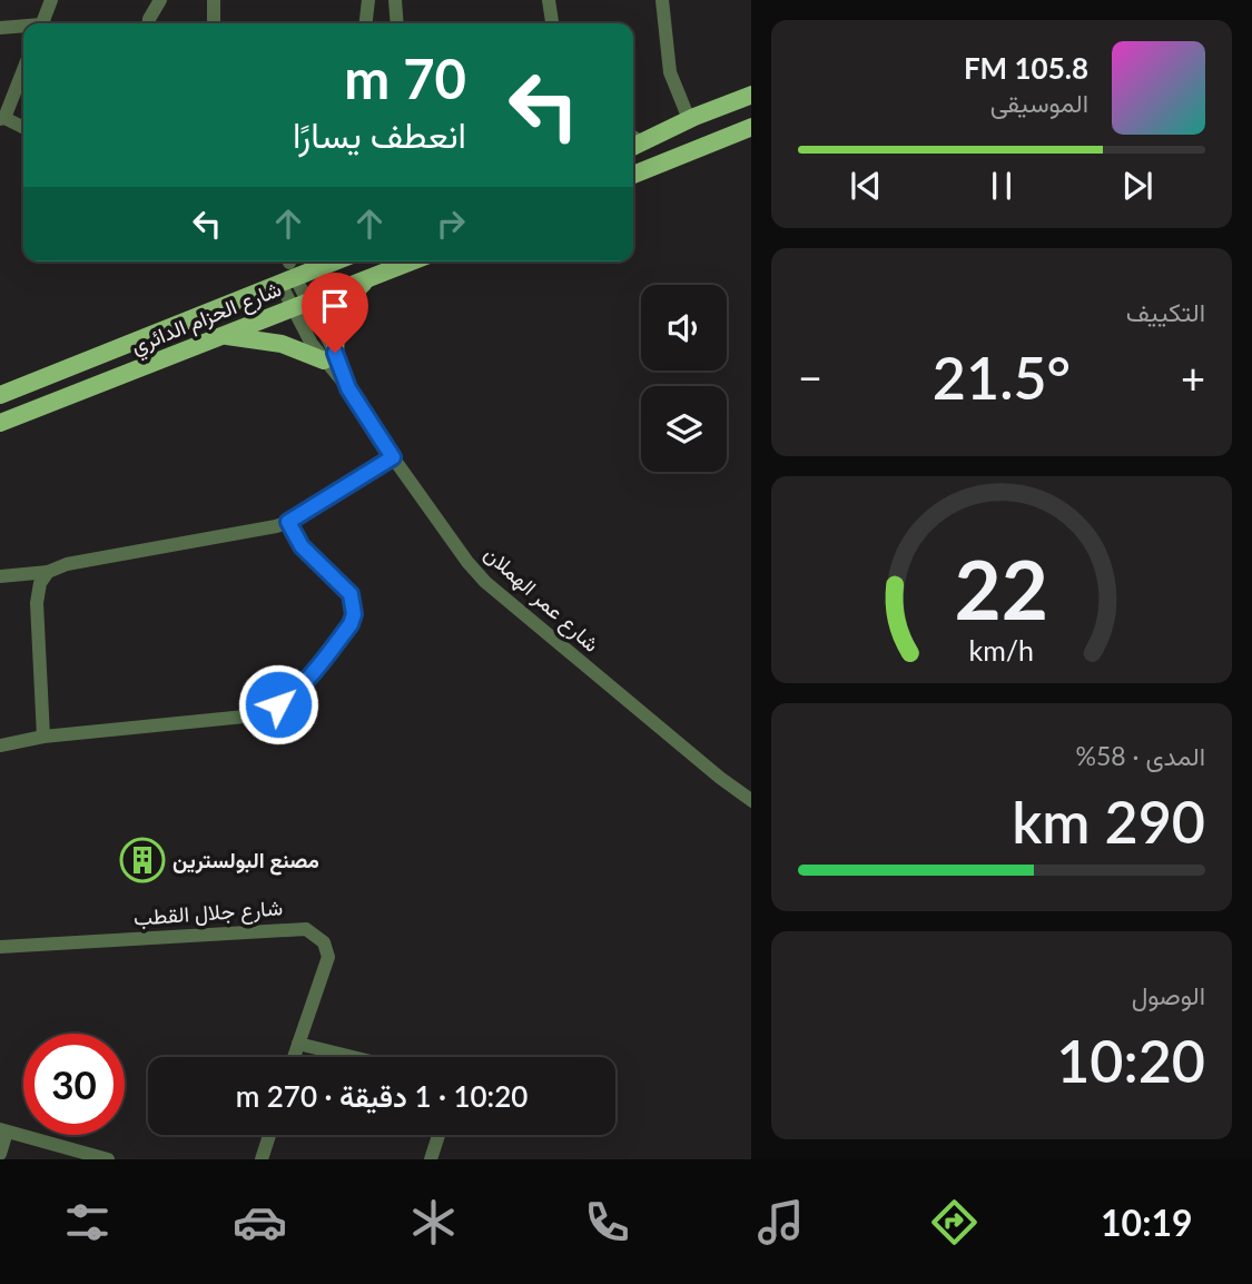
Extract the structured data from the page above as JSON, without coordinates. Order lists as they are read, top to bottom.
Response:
{
  "streets": {
    "main road": ["شارع الحزام الدائري"],
    "street": ["شارع عمر الهملان", "شارع جلال القطب"]
  },
  "crossings": [
    ["شارع الحزام الدائري", "شارع عمر الهملان"]
  ],
  "places": {
    "building": ["مصنع البولسترين"]
  },
  "page": {
    "turn": ["70 m", "انعطف يسارًا"],
    "song": ["105.8 FM", "الموسيقى"],
    "tile": [
      "التكييف",
      ["المدى · 58%", "290 km"],
      ["الوصول", "10:20"]
    ],
    "heat": ["−", "21.5°", "+"],
    "limit": "30",
    "trip": "10:20 · 1 دقيقة · 270 m",
    "tabs": "10:19",
    "gauge": ["22", "km/h"]
  }
}
